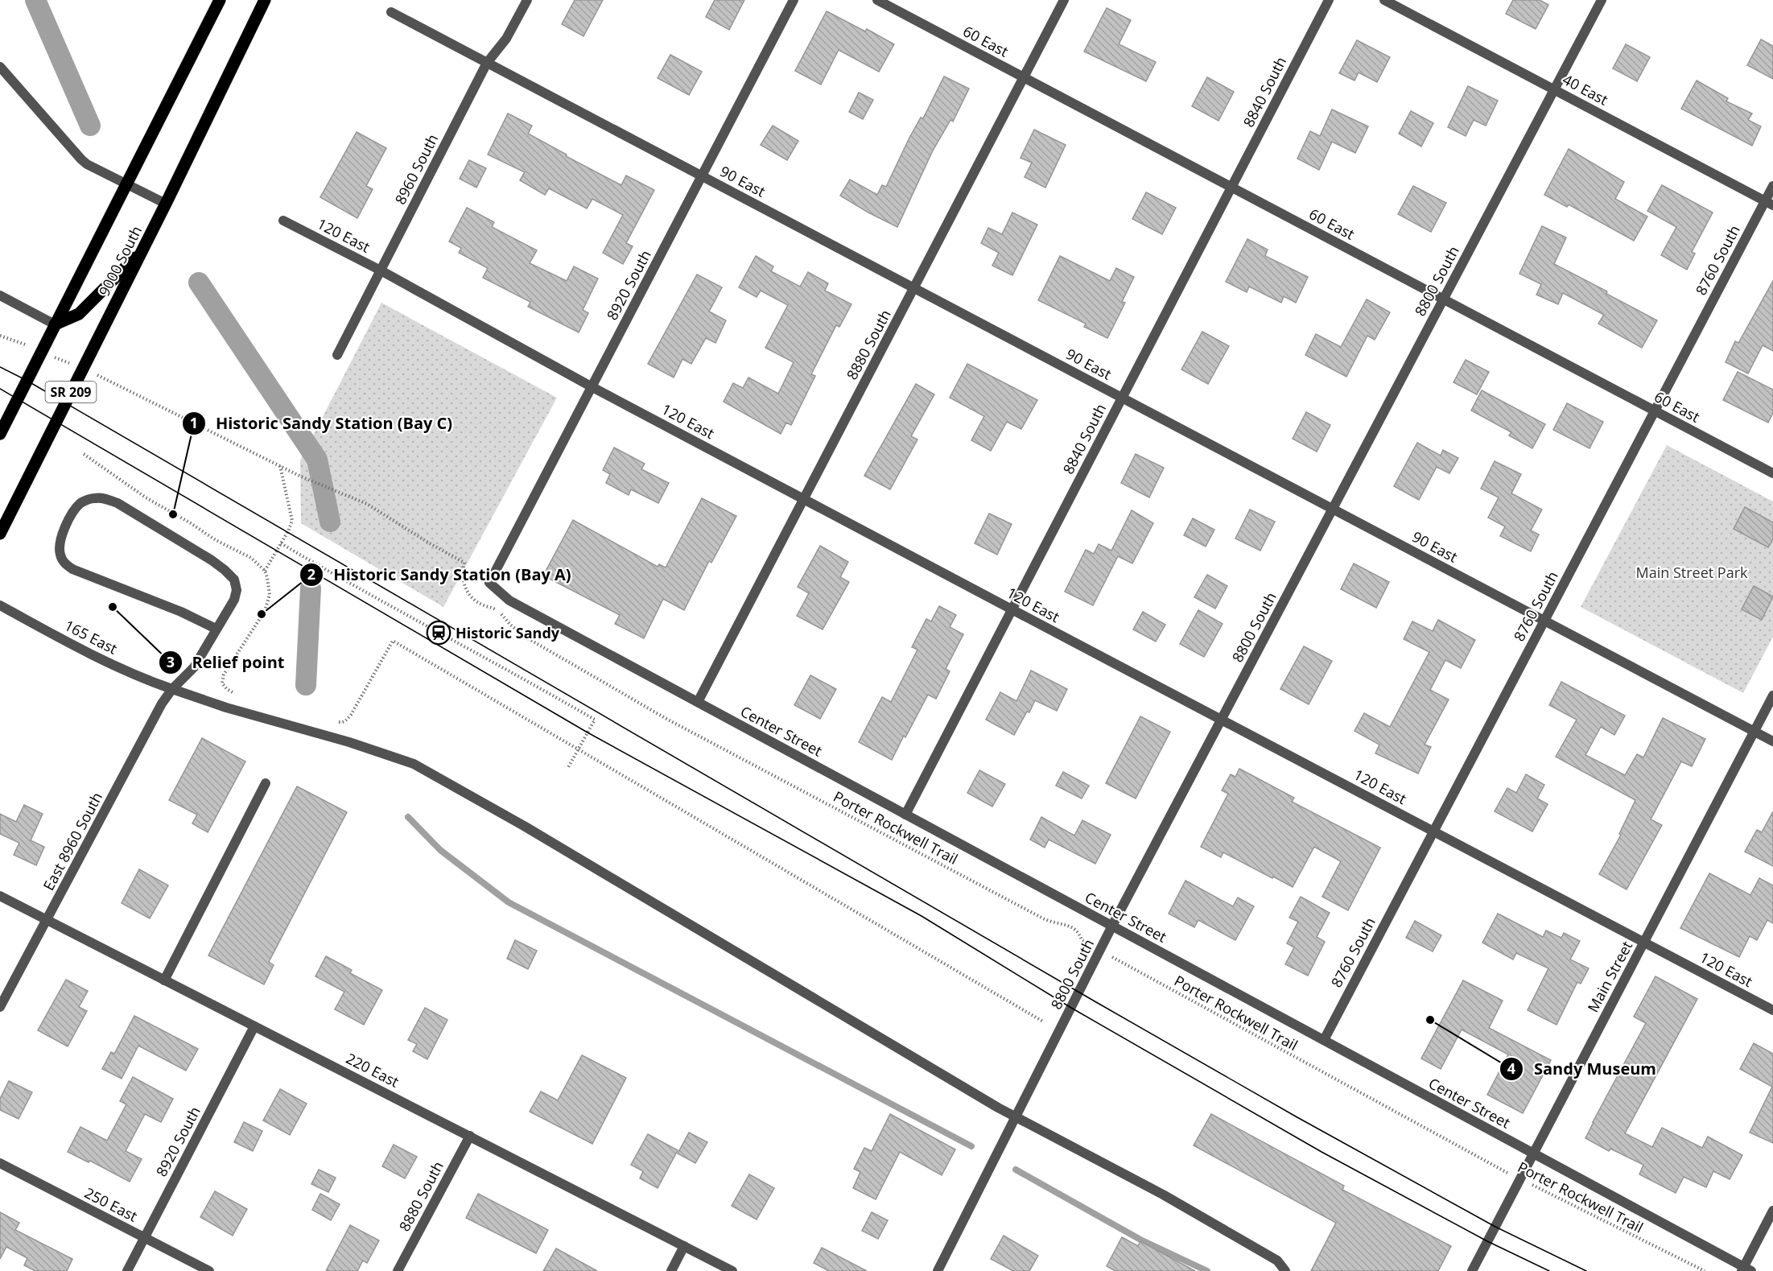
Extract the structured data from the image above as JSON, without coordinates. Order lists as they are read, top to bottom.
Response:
{
  "streets": {
    "main road": ["9000 South", "SR 209"],
    "street": [
      "60 East",
      "40 East",
      "8840 South",
      "8960 South",
      "90 East",
      "120 East",
      "8760 South",
      "8800 South",
      "8920 South",
      "8880 South",
      "165 East",
      "Center Street",
      "East 8960 South",
      "Main Street",
      "220 East",
      "250 East"
    ],
    "path": ["Porter Rockwell Trail"]
  },
  "crossings": [
    ["60 East", "8840 South"],
    ["60 East", "8760 South"],
    ["60 East", "8800 South"],
    ["60 East", "8880 South"],
    ["40 East", "8760 South"],
    ["40 East", "8800 South"],
    ["8840 South", "90 East"],
    ["8840 South", "120 East"],
    ["8840 South", "Center Street"],
    ["8960 South", "90 East"],
    ["8960 South", "120 East"],
    ["90 East", "8760 South"],
    ["90 East", "8800 South"],
    ["90 East", "8920 South"],
    ["90 East", "8880 South"],
    ["90 East", "Main Street"],
    ["120 East", "8760 South"],
    ["120 East", "8800 South"],
    ["120 East", "8920 South"],
    ["120 East", "8880 South"],
    ["120 East", "Main Street"],
    ["8760 South", "Center Street"],
    ["9000 South", "Porter Rockwell Trail"],
    ["8800 South", "165 East"],
    ["8800 South", "Center Street"],
    ["8800 South", "Porter Rockwell Trail"],
    ["8920 South", "Center Street"],
    ["8920 South", "220 East"],
    ["8920 South", "250 East"],
    ["8880 South", "Center Street"],
    ["8880 South", "220 East"],
    ["165 East", "East 8960 South"],
    ["Center Street", "Main Street"],
    ["Porter Rockwell Trail", "Main Street"],
    ["East 8960 South", "220 East"]
  ],
  "parks": ["Main Street Park"],
  "places": {
    "other": [
      "Historic Sandy Station (Bay C)",
      "Relief point",
      "Historic Sandy Station (Bay A)",
      "Sandy Museum"
    ],
    "station": ["Historic Sandy"]
  }
}
